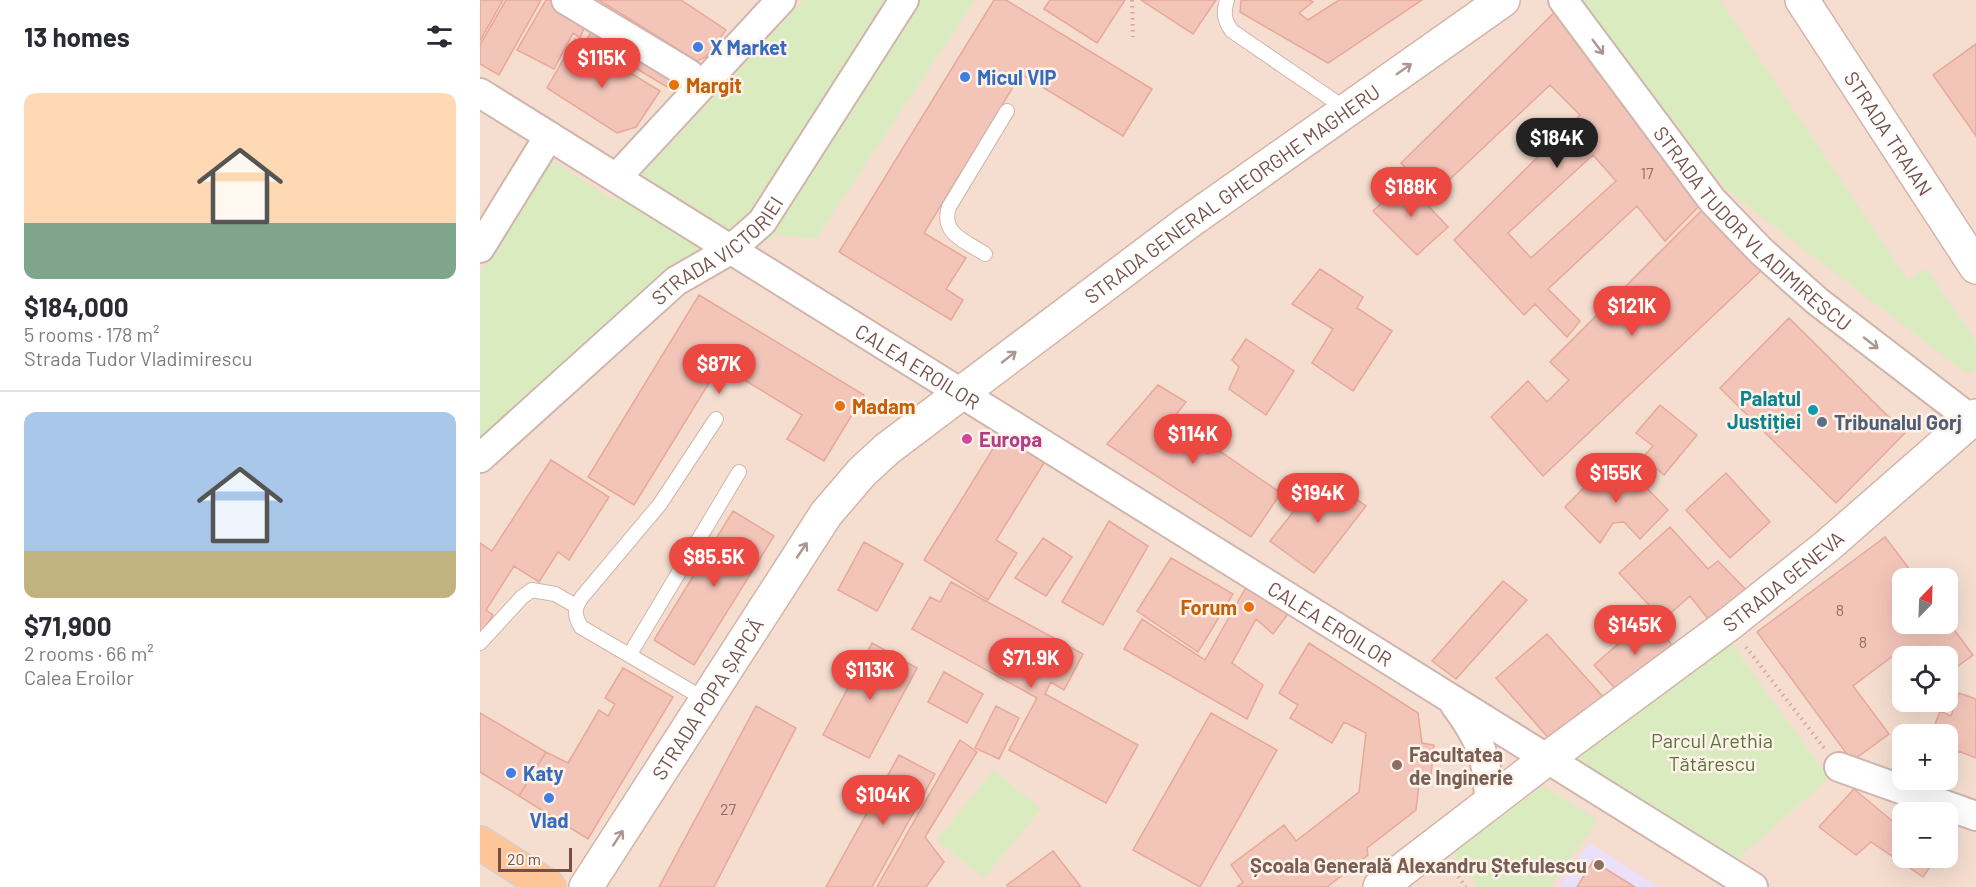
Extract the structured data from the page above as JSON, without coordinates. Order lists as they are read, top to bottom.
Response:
{
  "streets": {
    "street": [
      "STRADA TRAIAN",
      "STRADA GENERAL GHEORGHE MAGHERU",
      "STRADA TUDOR VLADIMIRESCU",
      "STRADA VICTORIEI",
      "CALEA EROILOR",
      "STRADA GENEVA",
      "STRADA POPA ȘAPCĂ"
    ]
  },
  "crossings": [
    ["STRADA GENERAL GHEORGHE MAGHERU", "CALEA EROILOR"],
    ["STRADA GENERAL GHEORGHE MAGHERU", "STRADA POPA ȘAPCĂ"],
    ["STRADA TUDOR VLADIMIRESCU", "STRADA GENEVA"],
    ["STRADA VICTORIEI", "CALEA EROILOR"],
    ["CALEA EROILOR", "STRADA GENEVA"],
    ["CALEA EROILOR", "STRADA POPA ȘAPCĂ"]
  ],
  "one_way": ["STRADA GENERAL GHEORGHE MAGHERU", "STRADA TUDOR VLADIMIRESCU", "STRADA POPA ȘAPCĂ"],
  "parks": ["Parcul Arethia Tătărescu"],
  "places": [
    "X Market",
    "Micul VIP",
    "Margit",
    "Madam",
    "Palatul Justiției",
    "Tribunalul Gorj",
    "Europa",
    "Forum",
    "Facultatea de Inginerie",
    "Katy",
    "Vlad",
    "Școala Generală Alexandru Ștefulescu"
  ],
  "house_numbers": [
    "17",
    "8",
    "8",
    "27"
  ],
  "scale_bar": "20 m",
  "north": "top right",
  "page": {
    "heading": "13 homes",
    "price": [
      "$115K",
      "$184K",
      "$188K",
      "$121K",
      "$87K",
      "$114K",
      "$155K",
      "$194K",
      "$85.5K",
      "$145K",
      "$71.9K",
      "$113K",
      "$104K"
    ],
    "list": [
      {
        "name": "$184,000",
        "note": "5 rooms · 178 m² · Strada Tudor Vladimirescu"
      },
      {
        "name": "$71,900",
        "note": "2 rooms · 66 m² · Calea Eroilor"
      }
    ],
    "map_buttons": ["+", "−"],
    "scale": "20 m"
  }
}
